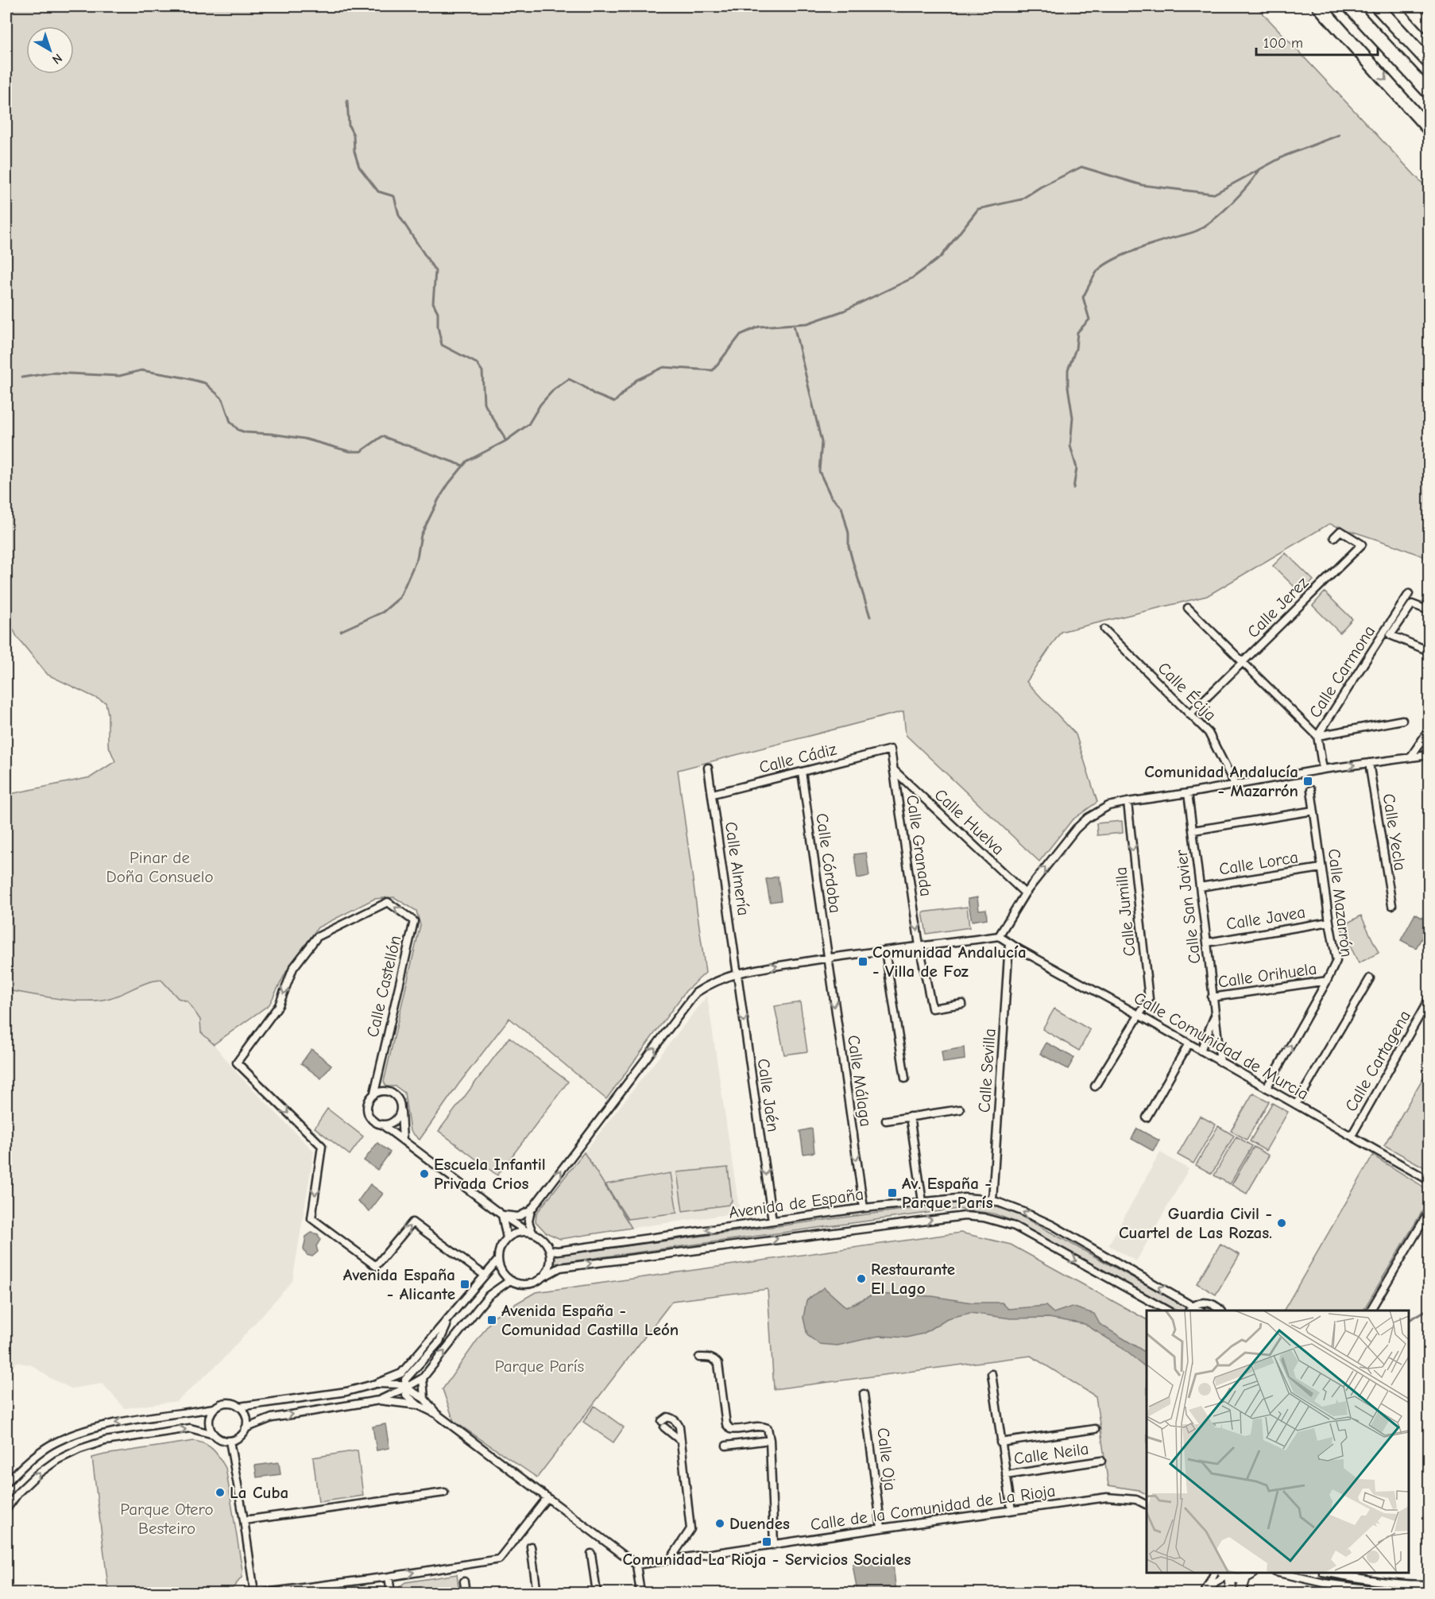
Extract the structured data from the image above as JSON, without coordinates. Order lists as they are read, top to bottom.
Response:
{
  "streets": {
    "street": [
      "Calle Jerez",
      "Calle Carmona",
      "Calle Écija",
      "Calle Cádiz",
      "Calle Huelva",
      "Calle Yecla",
      "Calle Granada",
      "Calle Córdoba",
      "Calle Lorca",
      "Calle Almería",
      "Calle Mazarrón",
      "Calle San Javier",
      "Calle Jumilla",
      "Calle Javea",
      "Calle Orihuela",
      "Calle Castellón",
      "Calle Comunidad de Murcia",
      "Calle Cartagena",
      "Calle Sevilla",
      "Calle Málaga",
      "Calle Jaén",
      "Avenida de España",
      "Calle Neila",
      "Calle Oja",
      "Calle de la Comunidad de La Rioja"
    ]
  },
  "crossings": [
    ["Calle Jerez", "Calle Écija"],
    ["Calle Cádiz", "Calle Granada"],
    ["Calle Cádiz", "Calle Córdoba"],
    ["Calle Cádiz", "Calle Almería"],
    ["Calle Huelva", "Calle Granada"],
    ["Calle Córdoba", "Calle Málaga"],
    ["Calle Lorca", "Calle Mazarrón"],
    ["Calle Lorca", "Calle San Javier"],
    ["Calle Almería", "Calle Jaén"],
    ["Calle Mazarrón", "Calle Javea"],
    ["Calle Mazarrón", "Calle Orihuela"],
    ["Calle Mazarrón", "Calle Comunidad de Murcia"],
    ["Calle San Javier", "Calle Javea"],
    ["Calle San Javier", "Calle Orihuela"],
    ["Calle San Javier", "Calle Comunidad de Murcia"],
    ["Calle Jumilla", "Calle Comunidad de Murcia"],
    ["Calle Comunidad de Murcia", "Calle Cartagena"],
    ["Calle Comunidad de Murcia", "Calle Sevilla"],
    ["Calle Sevilla", "Avenida de España"],
    ["Calle Málaga", "Avenida de España"],
    ["Calle Jaén", "Avenida de España"],
    ["Calle Neila", "Calle de la Comunidad de La Rioja"],
    ["Calle Oja", "Calle de la Comunidad de La Rioja"]
  ],
  "one_way": [
    "Calle Granada",
    "Calle Jumilla",
    "Calle Málaga",
    "Calle Jaén"
  ],
  "parks": ["Pinar de Doña Consuelo", "Parque París", "Parque Otero Besteiro"],
  "places": {
    "transit": [
      "Comunidad Andalucía - Mazarrón",
      "Comunidad Andalucía - Villa de Foz",
      "Av. España - Parque París",
      "Avenida España - Alicante",
      "Avenida España - Comunidad Castilla León",
      "Comunidad La Rioja - Servicios Sociales"
    ],
    "other": [
      "Escuela Infantil Privada Crios",
      "Guardia Civil - Cuartel de Las Rozas.",
      "Restaurante El Lago",
      "La Cuba",
      "Duendes"
    ]
  },
  "scale_bar": "100 m",
  "north": "bottom right"
}
